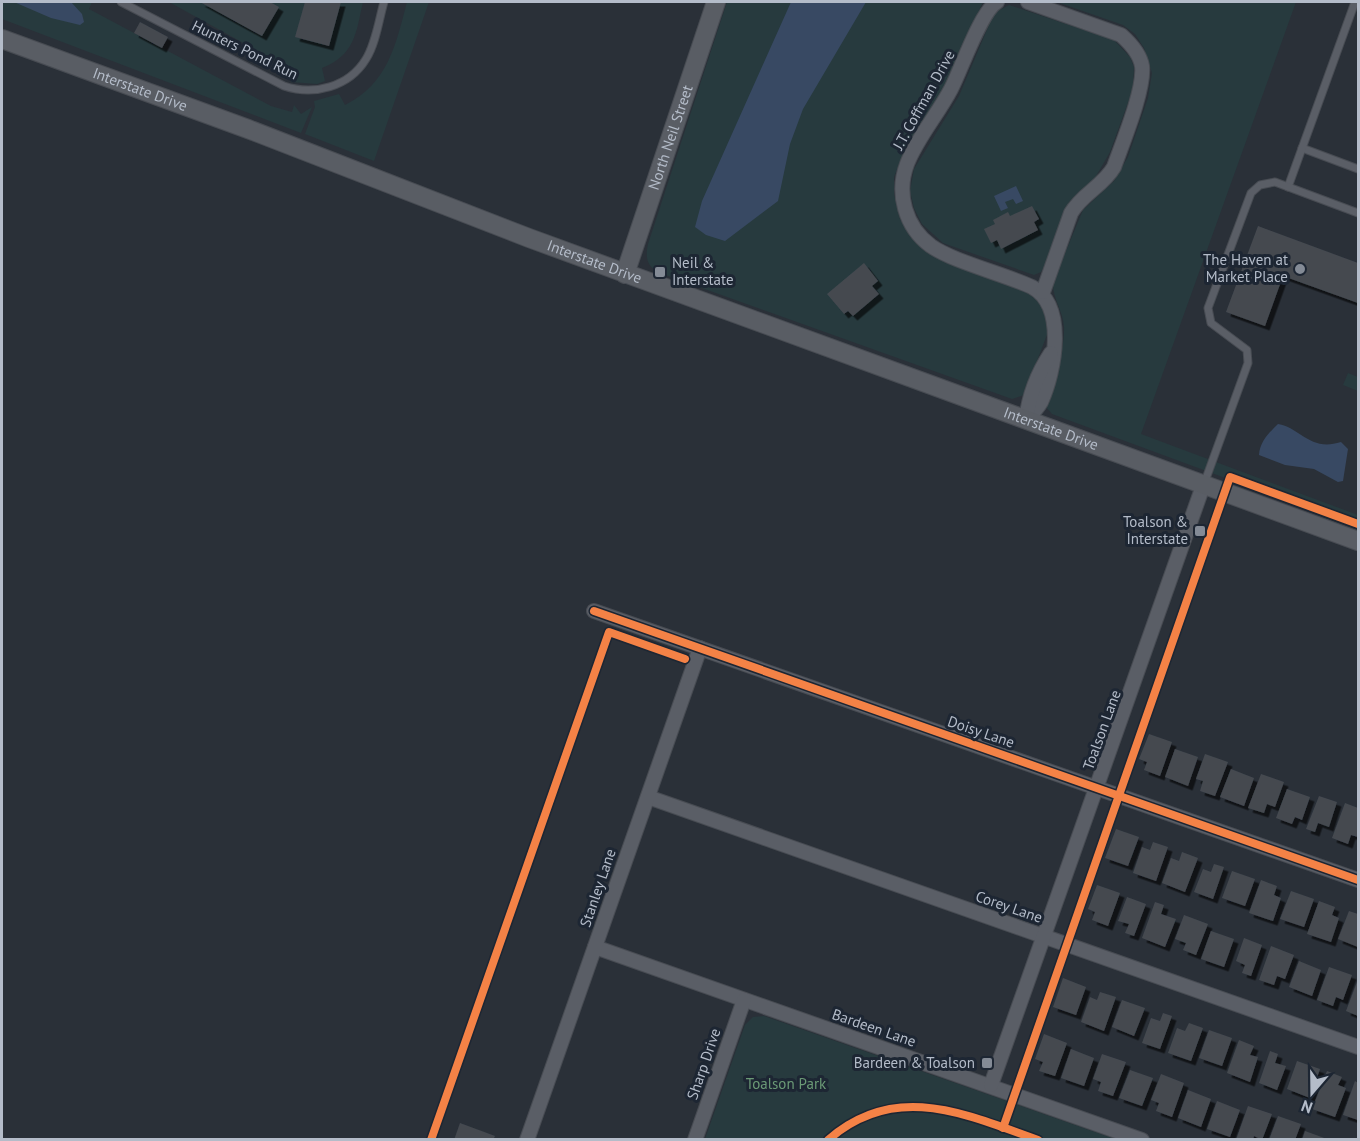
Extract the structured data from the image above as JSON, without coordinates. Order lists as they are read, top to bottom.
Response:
{
  "streets": {
    "main road": ["Interstate Drive", "North Neil Street"],
    "street": [
      "J.T. Coffman Drive",
      "Toalson Lane",
      "Doisy Lane",
      "Stanley Lane",
      "Corey Lane",
      "Bardeen Lane",
      "Sharp Drive"
    ],
    "lane": ["Hunters Pond Run"]
  },
  "crossings": [
    ["Interstate Drive", "North Neil Street"],
    ["Interstate Drive", "Toalson Lane"],
    ["Toalson Lane", "Doisy Lane"],
    ["Toalson Lane", "Corey Lane"],
    ["Toalson Lane", "Bardeen Lane"],
    ["Doisy Lane", "Stanley Lane"],
    ["Stanley Lane", "Corey Lane"],
    ["Stanley Lane", "Bardeen Lane"],
    ["Bardeen Lane", "Sharp Drive"]
  ],
  "parks": ["Toalson Park"],
  "places": {
    "other": ["The Haven at Market Place"],
    "transit": ["Neil & Interstate", "Toalson & Interstate", "Bardeen & Toalson"]
  },
  "north": "bottom"
}
